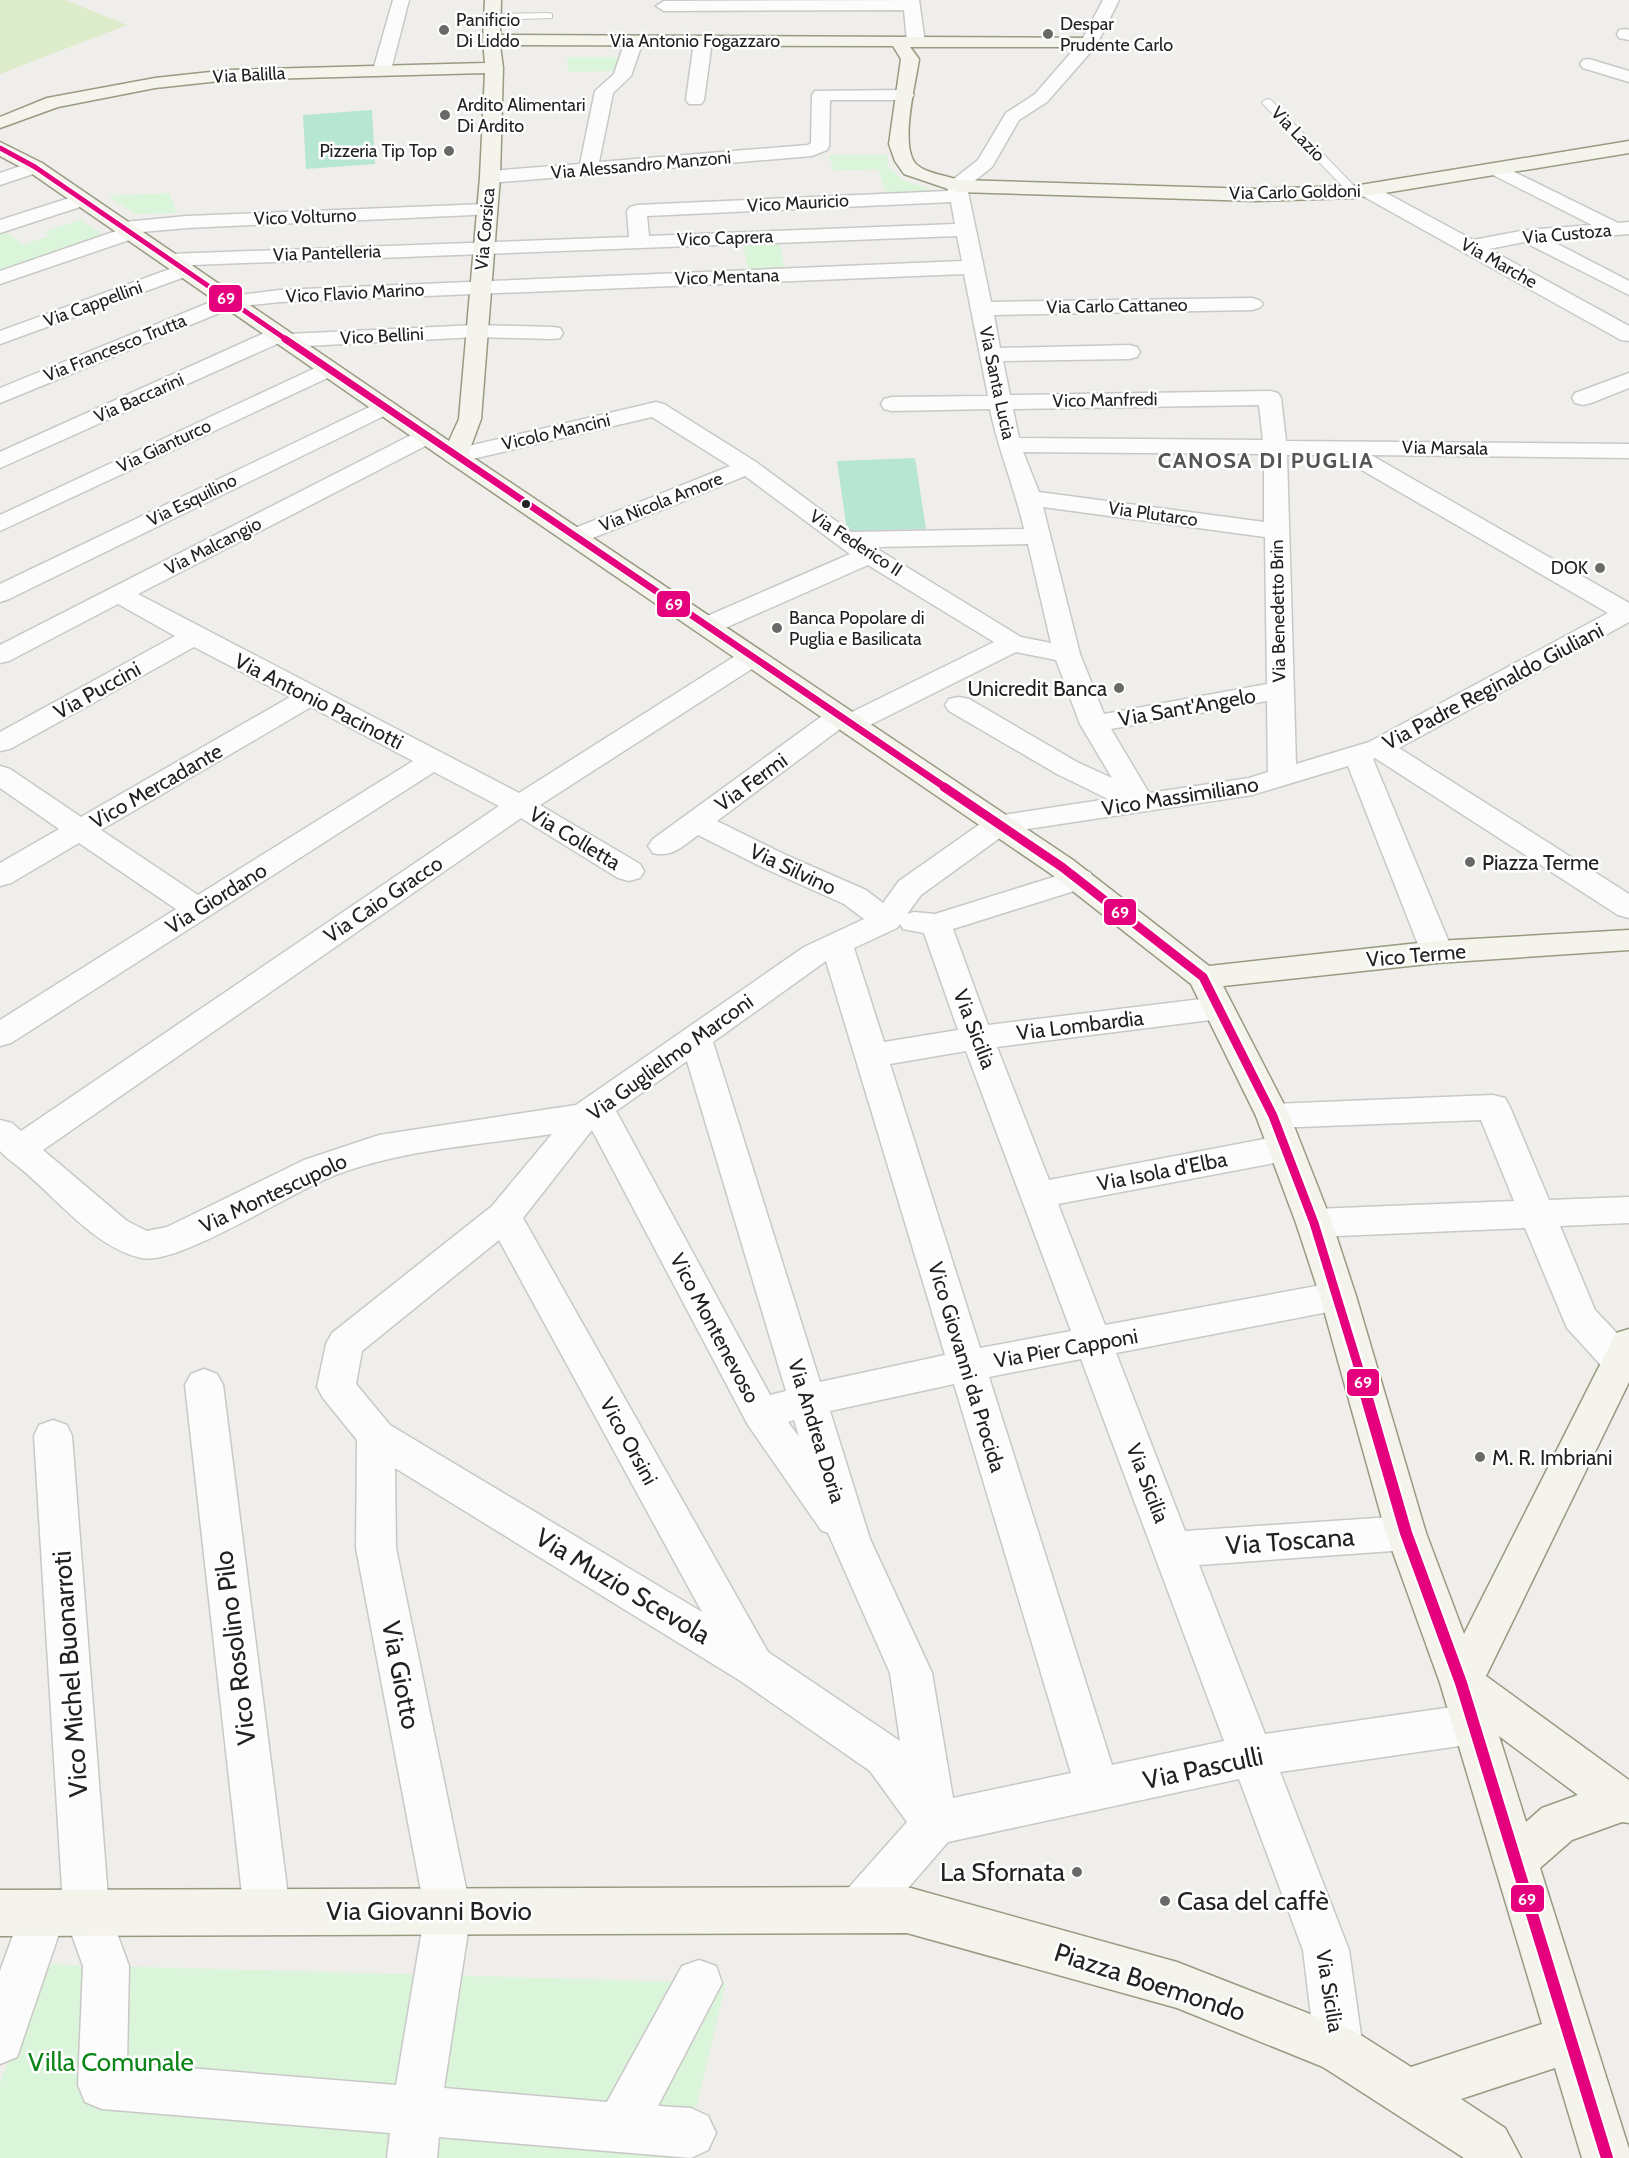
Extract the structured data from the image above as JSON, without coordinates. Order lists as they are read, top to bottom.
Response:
{
  "streets": {
    "street": [
      "Via Antonio Fogazzaro",
      "Via Balilla",
      "Via Alessandro Manzoni",
      "Via Carlo Goldoni",
      "Vico Mauricio",
      "Vico Volturno",
      "Via Corsica",
      "Via Custoza",
      "Vico Caprera",
      "Via Pantelleria",
      "Via Marche",
      "Vico Mentana",
      "Vico Flavio Marino",
      "Via Cappellini",
      "Via Carlo Cattaneo",
      "Vico Bellini",
      "Via Francesco Trutta",
      "Via Santa Lucia",
      "Via Baccarini",
      "Vico Manfredi",
      "Vicolo Mancini",
      "Via Gianturco",
      "Via Marsala",
      "Via Esquilino",
      "Via Nicola Amore",
      "Via Plutarco",
      "Via Federico II",
      "Via Malcangio",
      "Via Benedetto Brin",
      "Via Padre Reginaldo Giuliani",
      "Via Puccini",
      "Via Antonio Pacinotti",
      "Via Sant'Angelo",
      "Via Fermi",
      "Vico Mercadante",
      "Vico Massimiliano",
      "Via Colletta",
      "Via Silvino",
      "Via Giordano",
      "Via Caio Gracco",
      "Vico Terme",
      "Via Lombardia",
      "Via Sicilia",
      "Via Guglielmo Marconi",
      "Via Isola d'Elba",
      "Via Montescupolo",
      "Vico Montenevoso",
      "Via Pier Capponi",
      "Vico Giovanni da Procida",
      "Via Andrea Doria",
      "Vico Orsini",
      "Via Toscana",
      "Via Muzio Scevola",
      "Vico Rosolino Pilo",
      "Vico Michel Buonarroti",
      "Via Giotto",
      "Via Pasculli",
      "Via Giovanni Bovio",
      "Piazza Boemondo"
    ],
    "lane": ["Via Lazio"]
  },
  "crossings": [
    ["Via Antonio Fogazzaro", "Via Corsica"],
    ["Via Balilla", "Via Corsica"],
    ["Via Lazio", "Via Carlo Goldoni"],
    ["Via Lazio", "Via Marche"],
    ["Via Alessandro Manzoni", "Via Corsica"],
    ["Via Carlo Goldoni", "Vico Mauricio"],
    ["Via Carlo Goldoni", "Via Marche"],
    ["Via Carlo Goldoni", "Via Santa Lucia"],
    ["Vico Mauricio", "Vico Caprera"],
    ["Vico Mauricio", "Via Santa Lucia"],
    ["Vico Volturno", "Via Corsica"],
    ["Via Corsica", "Vico Caprera"],
    ["Via Corsica", "Via Pantelleria"],
    ["Via Corsica", "Vico Mentana"],
    ["Via Corsica", "Vico Flavio Marino"],
    ["Via Corsica", "Vico Bellini"],
    ["Via Corsica", "Vicolo Mancini"],
    ["Via Custoza", "Via Marche"],
    ["Vico Caprera", "Via Pantelleria"],
    ["Vico Caprera", "Via Santa Lucia"],
    ["Via Pantelleria", "Via Cappellini"],
    ["Vico Mentana", "Vico Flavio Marino"],
    ["Vico Mentana", "Via Santa Lucia"],
    ["Vico Flavio Marino", "Via Francesco Trutta"],
    ["Via Carlo Cattaneo", "Via Santa Lucia"],
    ["Vico Bellini", "Via Baccarini"],
    ["Via Santa Lucia", "Vico Manfredi"],
    ["Via Santa Lucia", "Via Marsala"],
    ["Via Santa Lucia", "Via Plutarco"],
    ["Via Santa Lucia", "Via Federico II"],
    ["Via Santa Lucia", "Via Sant'Angelo"],
    ["Via Santa Lucia", "Vico Massimiliano"],
    ["Vico Manfredi", "Via Marsala"],
    ["Vico Manfredi", "Via Benedetto Brin"],
    ["Vicolo Mancini", "Via Federico II"],
    ["Via Marsala", "Via Benedetto Brin"],
    ["Via Nicola Amore", "Via Federico II"],
    ["Via Plutarco", "Via Benedetto Brin"],
    ["Via Federico II", "Via Fermi"],
    ["Via Malcangio", "Via Antonio Pacinotti"],
    ["Via Benedetto Brin", "Via Sant'Angelo"],
    ["Via Benedetto Brin", "Vico Massimiliano"],
    ["Via Padre Reginaldo Giuliani", "Vico Massimiliano"],
    ["Via Puccini", "Via Antonio Pacinotti"],
    ["Via Antonio Pacinotti", "Vico Mercadante"],
    ["Via Antonio Pacinotti", "Via Colletta"],
    ["Via Antonio Pacinotti", "Via Giordano"],
    ["Via Antonio Pacinotti", "Via Caio Gracco"],
    ["Via Fermi", "Via Silvino"],
    ["Vico Massimiliano", "Via Guglielmo Marconi"],
    ["Via Colletta", "Via Caio Gracco"],
    ["Via Silvino", "Via Guglielmo Marconi"],
    ["Via Caio Gracco", "Via Montescupolo"],
    ["Vico Terme", "Via Lombardia"],
    ["Via Lombardia", "Via Sicilia"],
    ["Via Lombardia", "Vico Giovanni da Procida"],
    ["Via Sicilia", "Via Guglielmo Marconi"],
    ["Via Sicilia", "Via Isola d'Elba"],
    ["Via Sicilia", "Via Pier Capponi"],
    ["Via Sicilia", "Via Toscana"],
    ["Via Sicilia", "Via Pasculli"],
    ["Via Sicilia", "Piazza Boemondo"],
    ["Via Guglielmo Marconi", "Via Montescupolo"],
    ["Via Guglielmo Marconi", "Vico Montenevoso"],
    ["Via Guglielmo Marconi", "Vico Giovanni da Procida"],
    ["Via Guglielmo Marconi", "Via Andrea Doria"],
    ["Via Guglielmo Marconi", "Vico Orsini"],
    ["Via Guglielmo Marconi", "Via Muzio Scevola"],
    ["Via Montescupolo", "Vico Montenevoso"],
    ["Vico Montenevoso", "Via Pier Capponi"],
    ["Vico Montenevoso", "Via Andrea Doria"],
    ["Via Pier Capponi", "Vico Giovanni da Procida"],
    ["Via Pier Capponi", "Via Andrea Doria"],
    ["Vico Giovanni da Procida", "Via Pasculli"],
    ["Via Andrea Doria", "Via Muzio Scevola"],
    ["Via Andrea Doria", "Via Pasculli"],
    ["Vico Orsini", "Via Muzio Scevola"],
    ["Via Muzio Scevola", "Via Giotto"],
    ["Via Muzio Scevola", "Via Pasculli"],
    ["Vico Rosolino Pilo", "Via Giovanni Bovio"],
    ["Vico Michel Buonarroti", "Via Giovanni Bovio"],
    ["Via Giotto", "Via Giovanni Bovio"],
    ["Via Giovanni Bovio", "Piazza Boemondo"]
  ],
  "districts": ["CANOSA DI PUGLIA"],
  "parks": ["Villa Comunale"],
  "places": [
    "Panificio Di Liddo",
    "Despar Prudente Carlo",
    "Ardito Alimentari Di Ardito",
    "Pizzeria Tip Top",
    "DOK",
    "Banca Popolare di Puglia e Basilicata",
    "Unicredit Banca",
    "Piazza Terme",
    "M. R. Imbriani",
    "La Sfornata",
    "Casa del caffè"
  ],
  "lines": ["transit line 69"]
}
